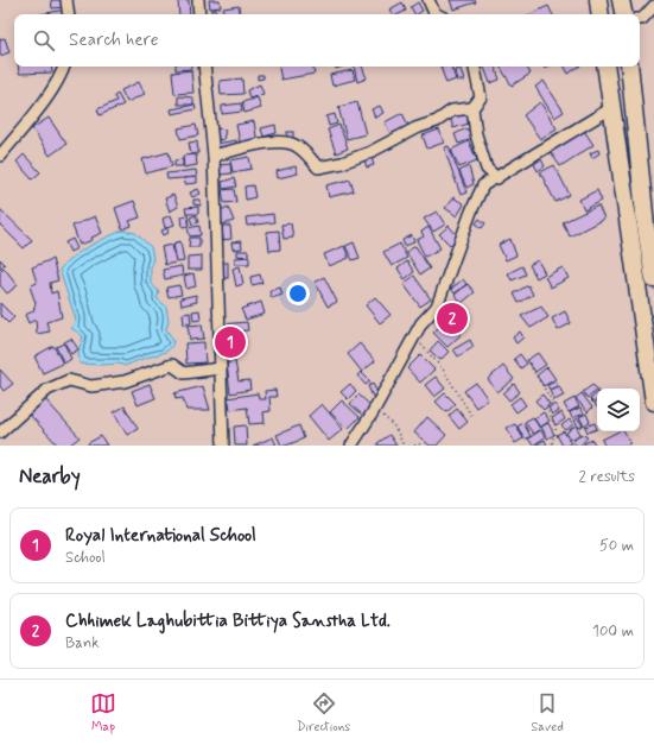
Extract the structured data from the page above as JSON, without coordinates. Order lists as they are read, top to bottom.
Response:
{
  "page": {
    "search": "Search here",
    "pins": ["2", "1"],
    "heading": ["Nearby", "2 results"],
    "list": [
      {
        "mark": "1",
        "name": "Royal International School",
        "note": "School",
        "value": "50 m"
      },
      {
        "mark": "2",
        "name": "Chhimek Laghubittia Bittiya Sanstha Ltd.",
        "note": "Bank",
        "value": "100 m"
      }
    ],
    "nav": ["Map", "Directions", "Saved"]
  }
}
